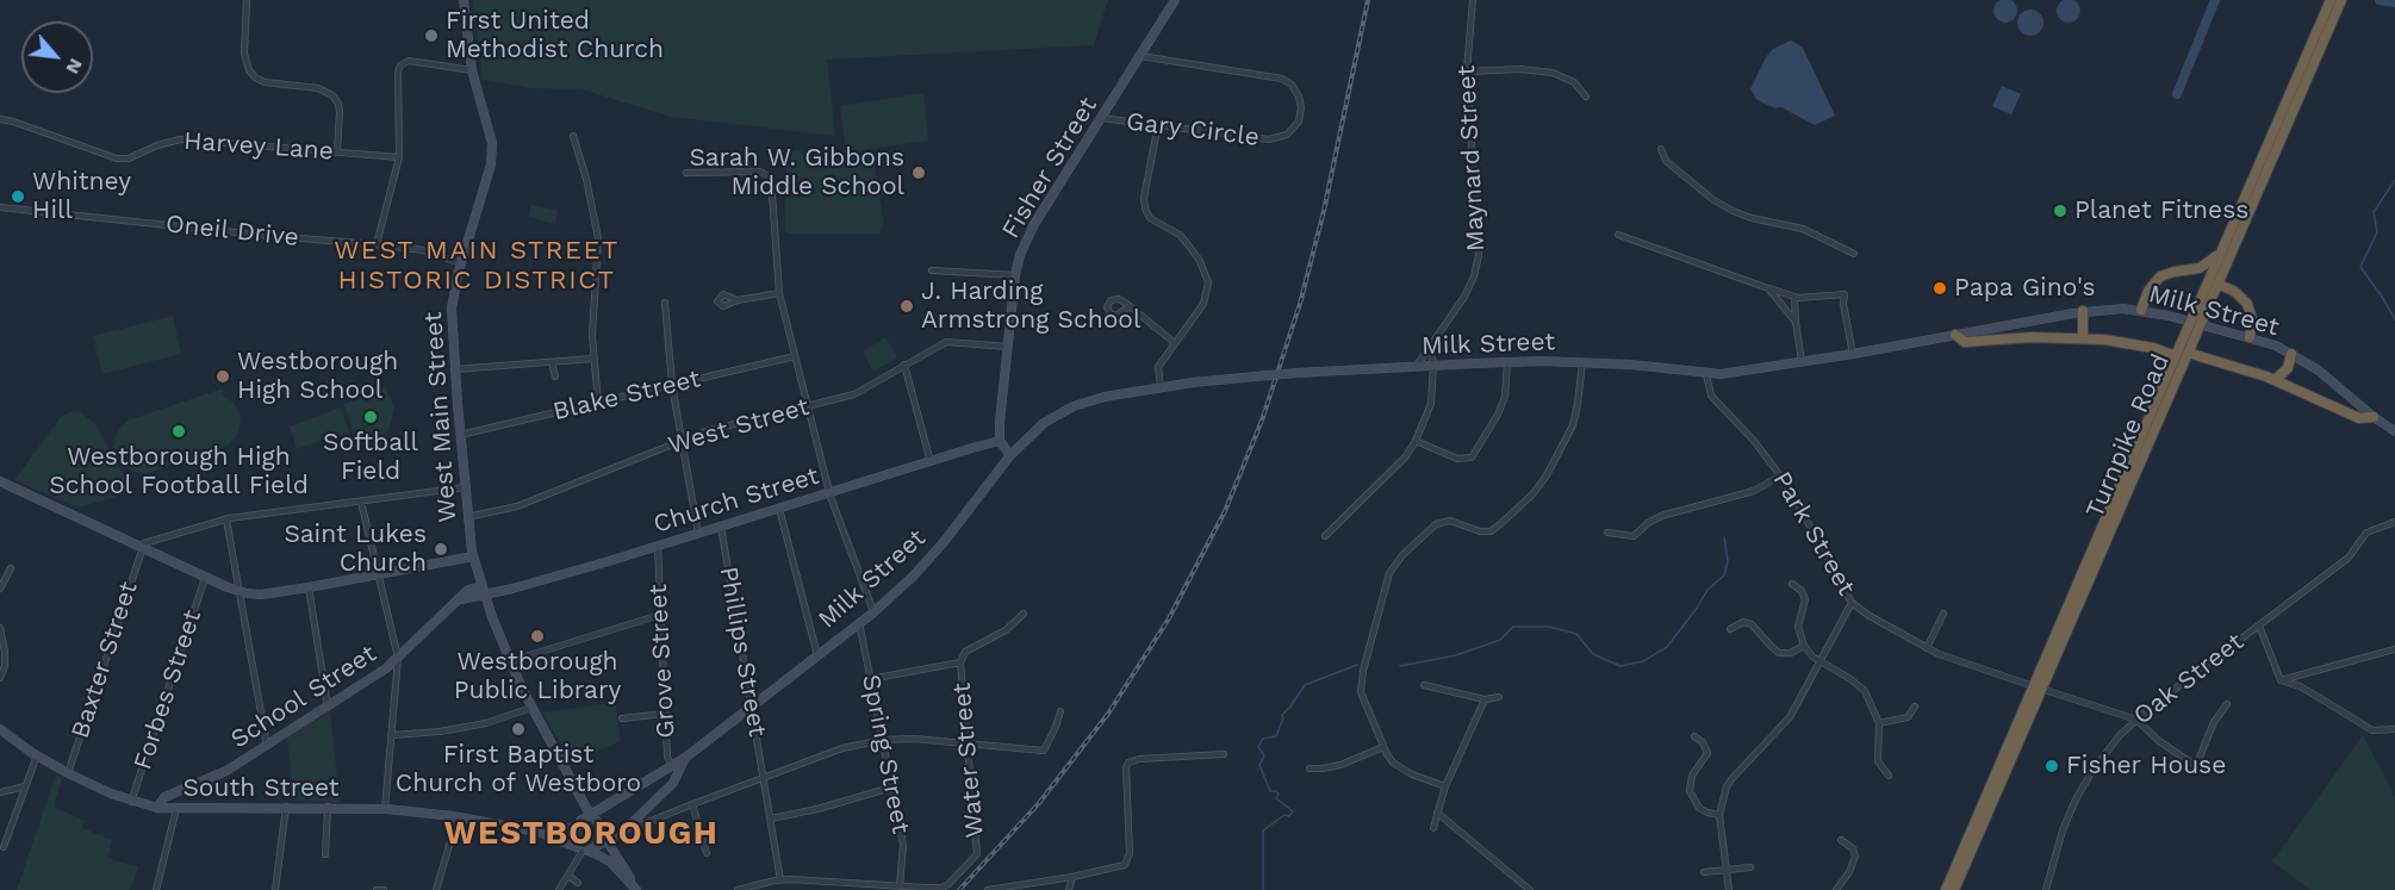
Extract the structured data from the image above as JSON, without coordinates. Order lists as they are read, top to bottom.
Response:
{
  "streets": {
    "highway": ["Turnpike Road"],
    "main road": [
      "Fisher Street",
      "Milk Street",
      "West Main Street",
      "Church Street",
      "School Street",
      "South Street"
    ],
    "street": [
      "Gary Circle",
      "Harvey Lane",
      "Maynard Street",
      "Oneil Drive",
      "Blake Street",
      "West Street",
      "Park Street",
      "Phillips Street",
      "Baxter Street",
      "Grove Street",
      "Oak Street",
      "Forbes Street",
      "Spring Street",
      "Water Street"
    ]
  },
  "crossings": [
    ["Gary Circle", "Fisher Street"],
    ["Maynard Street", "Milk Street"],
    ["Fisher Street", "West Street"],
    ["Fisher Street", "Church Street"],
    ["Oneil Drive", "West Main Street"],
    ["Milk Street", "West Main Street"],
    ["Milk Street", "Park Street"],
    ["Milk Street", "Phillips Street"],
    ["Milk Street", "Grove Street"],
    ["Milk Street", "Spring Street"],
    ["Milk Street", "South Street"],
    ["Blake Street", "West Main Street"],
    ["West Main Street", "West Street"],
    ["West Main Street", "Church Street"],
    ["West Main Street", "School Street"],
    ["West Main Street", "South Street"],
    ["Turnpike Road", "Park Street"],
    ["Church Street", "Phillips Street"],
    ["Church Street", "Grove Street"],
    ["Church Street", "School Street"],
    ["Park Street", "Oak Street"],
    ["Baxter Street", "South Street"],
    ["Forbes Street", "South Street"],
    ["School Street", "South Street"],
    ["Spring Street", "Water Street"]
  ],
  "districts": ["WEST MAIN STREET HISTORIC DISTRICT", "WESTBOROUGH"],
  "places": [
    "First United Methodist Church",
    "Sarah W. Gibbons Middle School",
    "Whitney Hill",
    "Planet Fitness",
    "Papa Gino's",
    "J. Harding Armstrong School",
    "Westborough High School",
    "Softball Field",
    "Westborough High School Football Field",
    "Saint Lukes Church",
    "Westborough Public Library",
    "First Baptist Church of Westboro",
    "Fisher House"
  ],
  "north": "bottom right"
}
